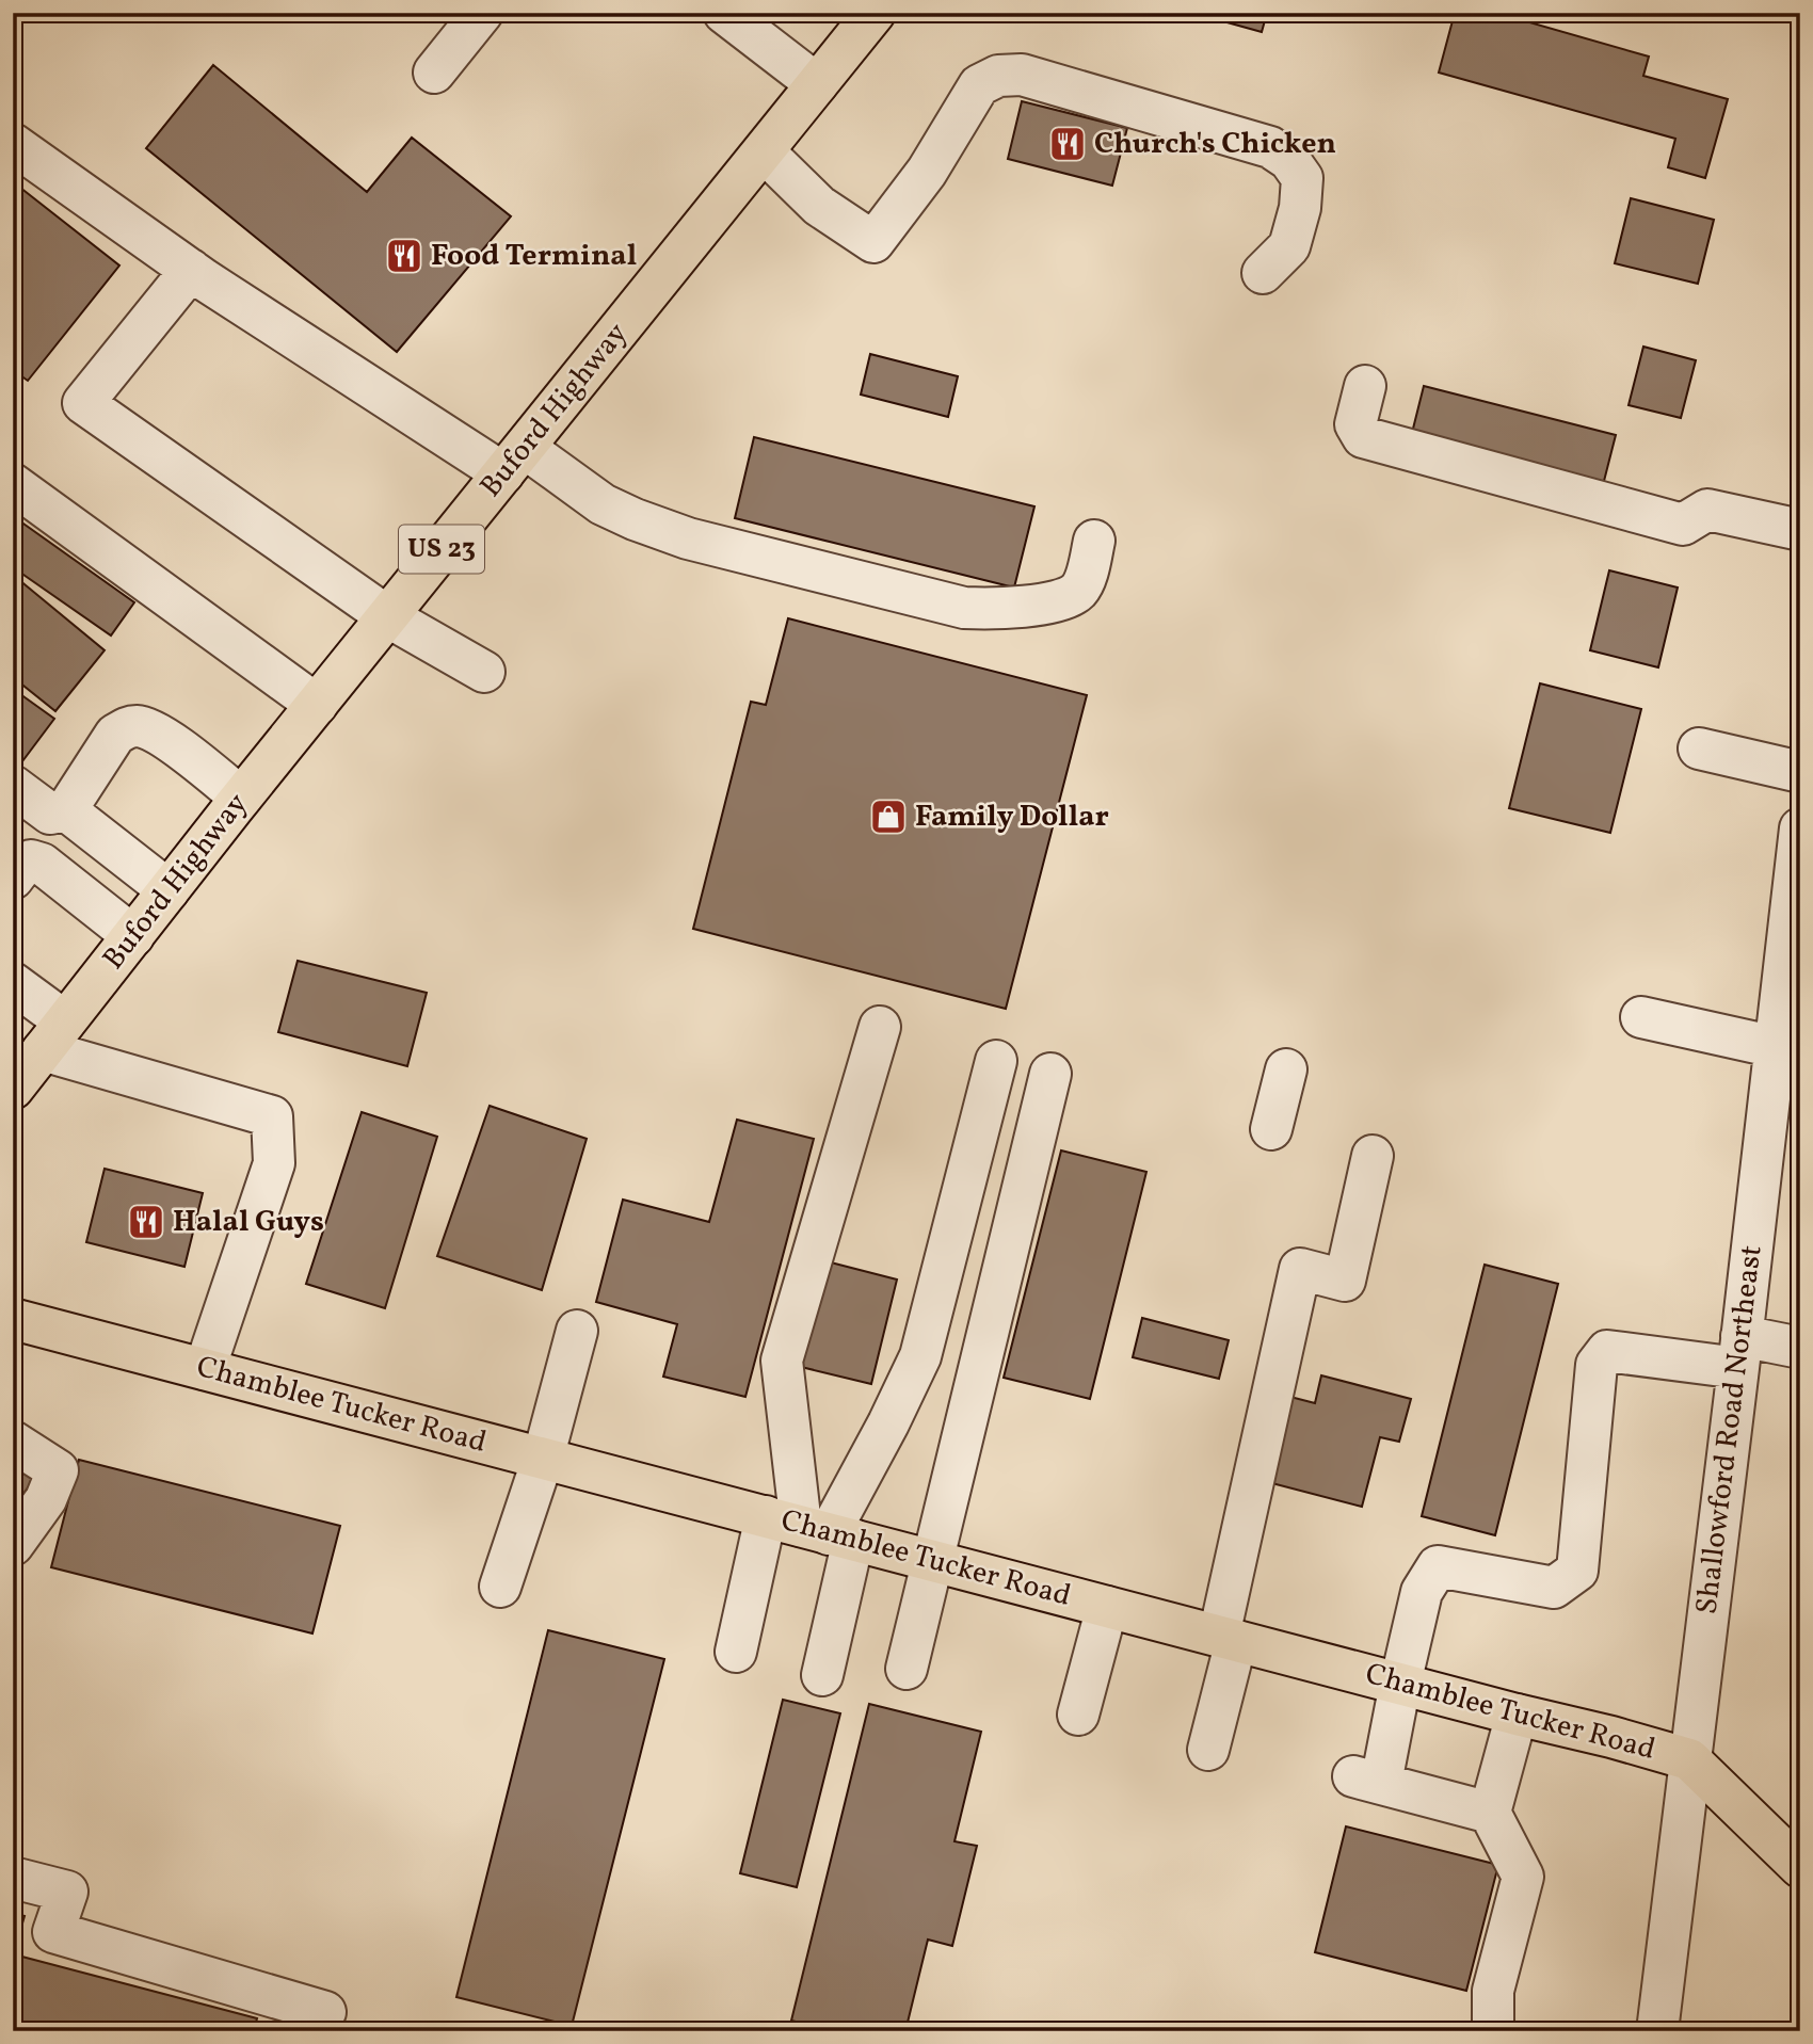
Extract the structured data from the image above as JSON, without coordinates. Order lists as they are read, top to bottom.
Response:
{
  "streets": {
    "main road": ["Buford Highway", "US 23", "Chamblee Tucker Road"],
    "street": ["Shallowford Road Northeast"]
  },
  "crossings": [
    ["Chamblee Tucker Road", "Shallowford Road Northeast"]
  ],
  "places": {
    "restaurant": ["Church's Chicken", "Food Terminal", "Halal Guys"],
    "shop": ["Family Dollar"]
  }
}
